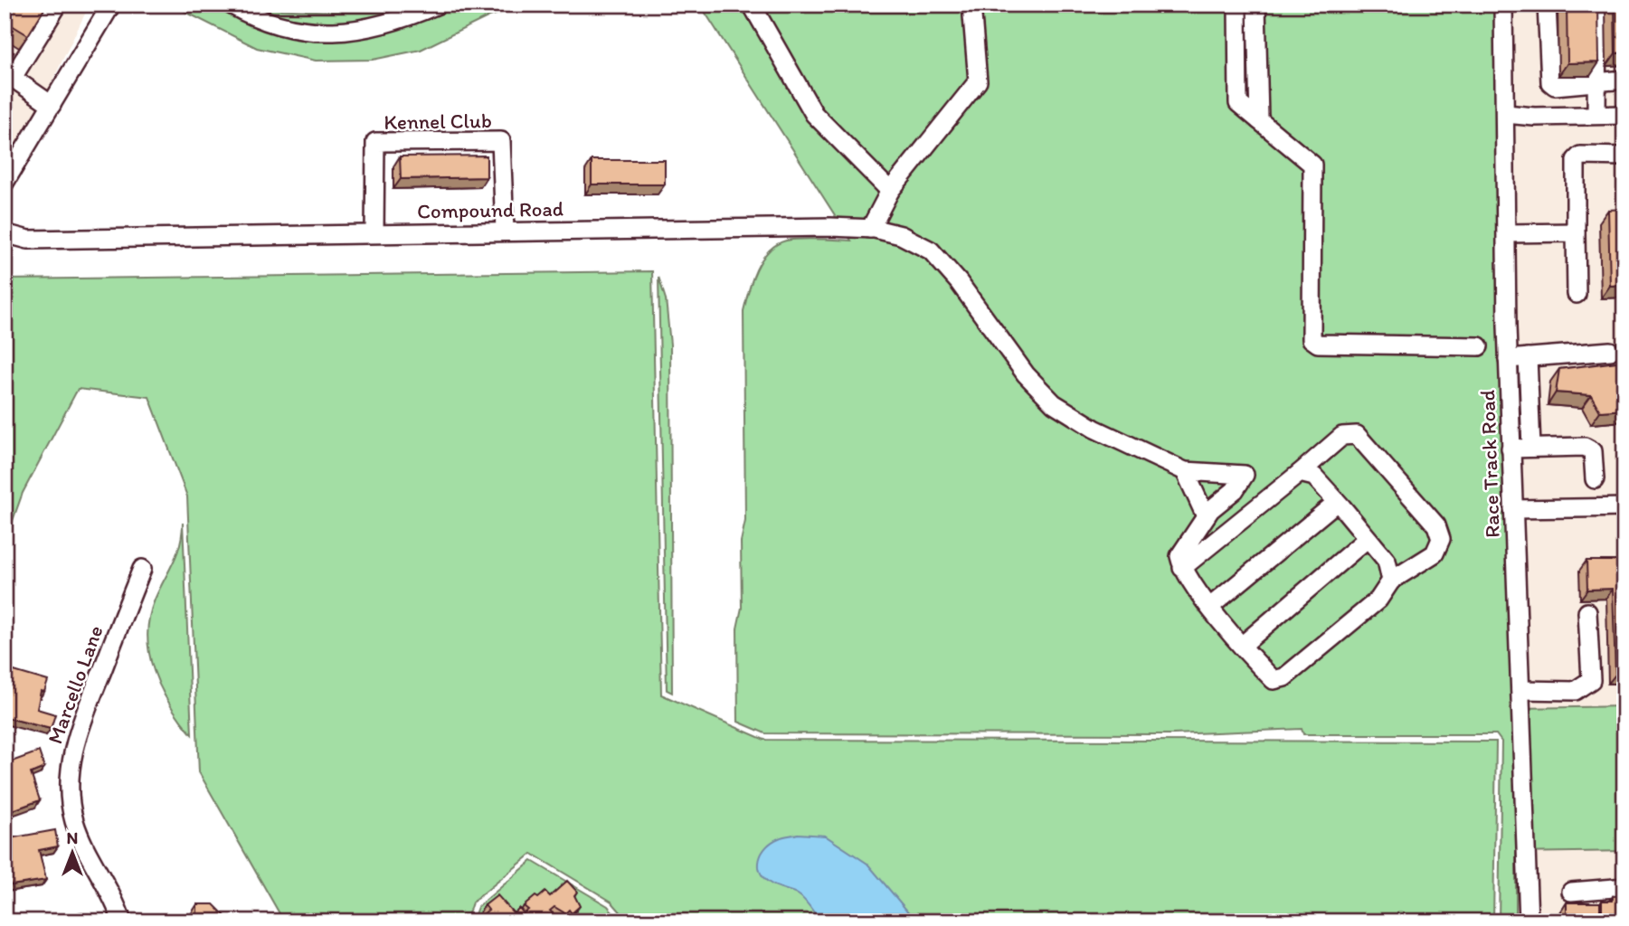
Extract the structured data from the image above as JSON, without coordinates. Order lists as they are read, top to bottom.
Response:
{
  "streets": {
    "street": [
      "Kennel Club",
      "Compound Road",
      "Race Track Road",
      "Marcello Lane"
    ]
  },
  "crossings": [
    ["Kennel Club", "Compound Road"]
  ],
  "north": "top"
}
